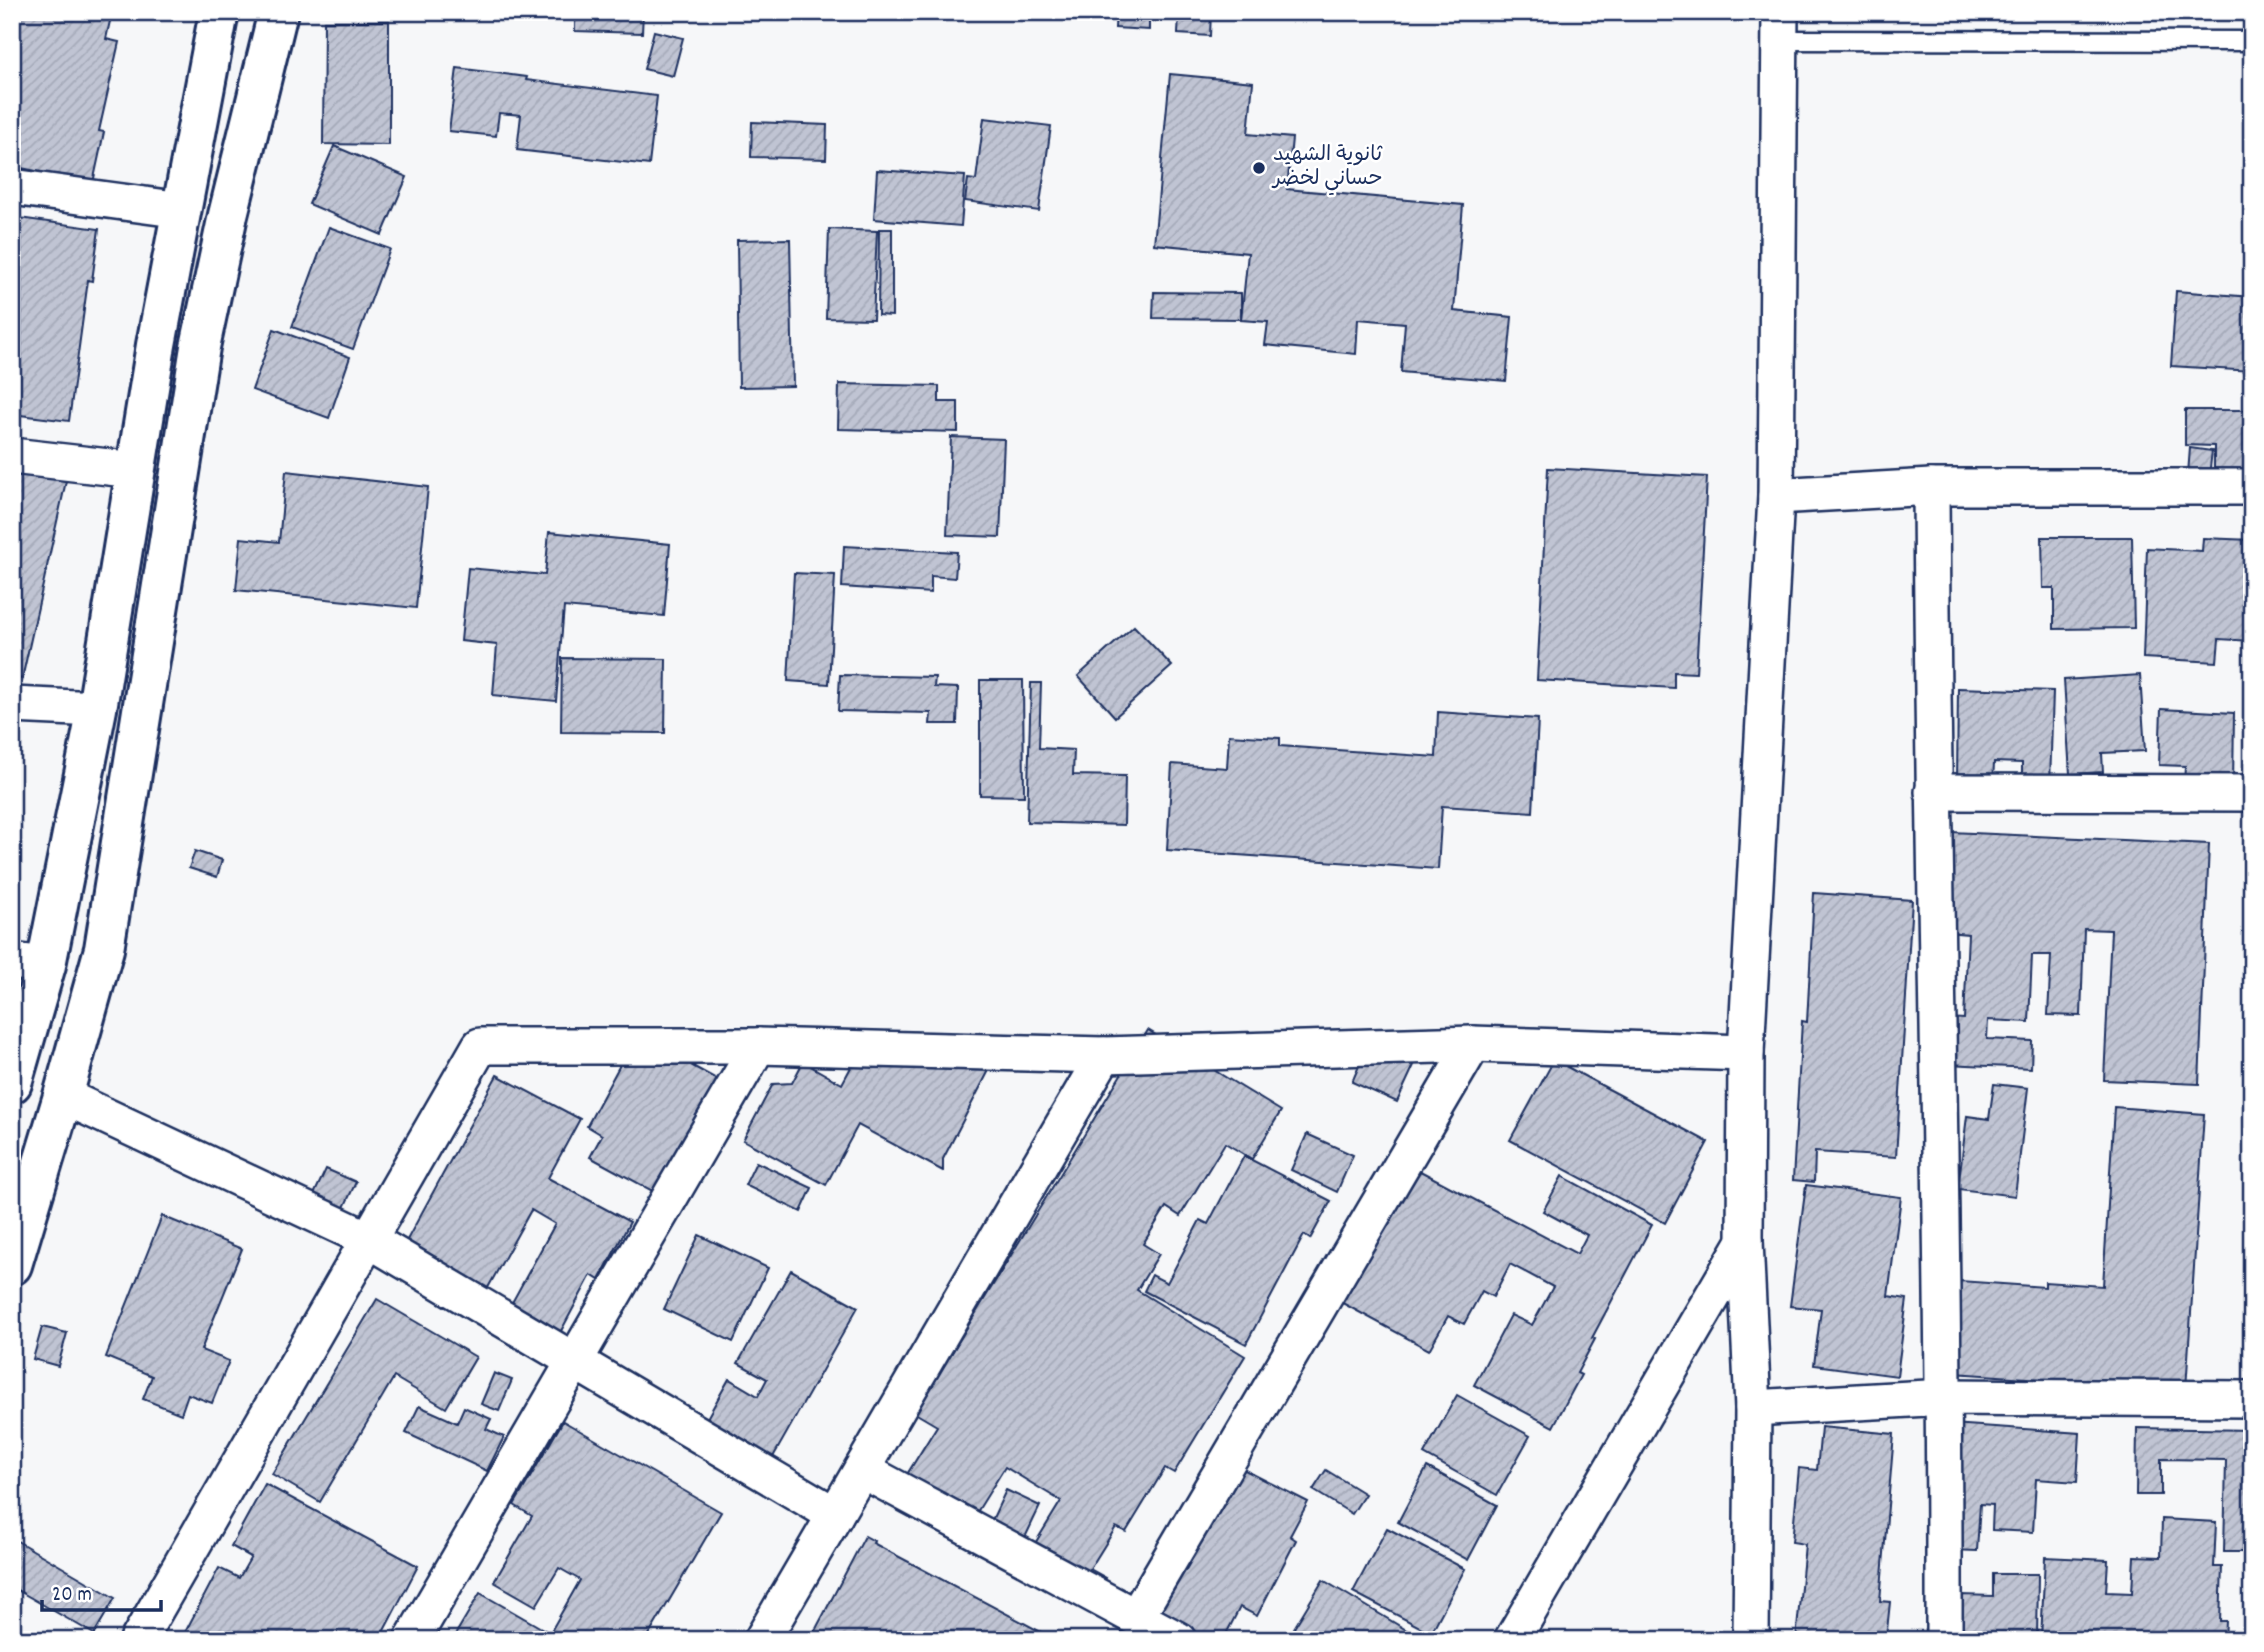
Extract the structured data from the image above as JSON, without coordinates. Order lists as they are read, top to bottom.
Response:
{
  "places": ["ثانوية الشهيد حساني لخضر"],
  "scale_bar": "20 m"
}
